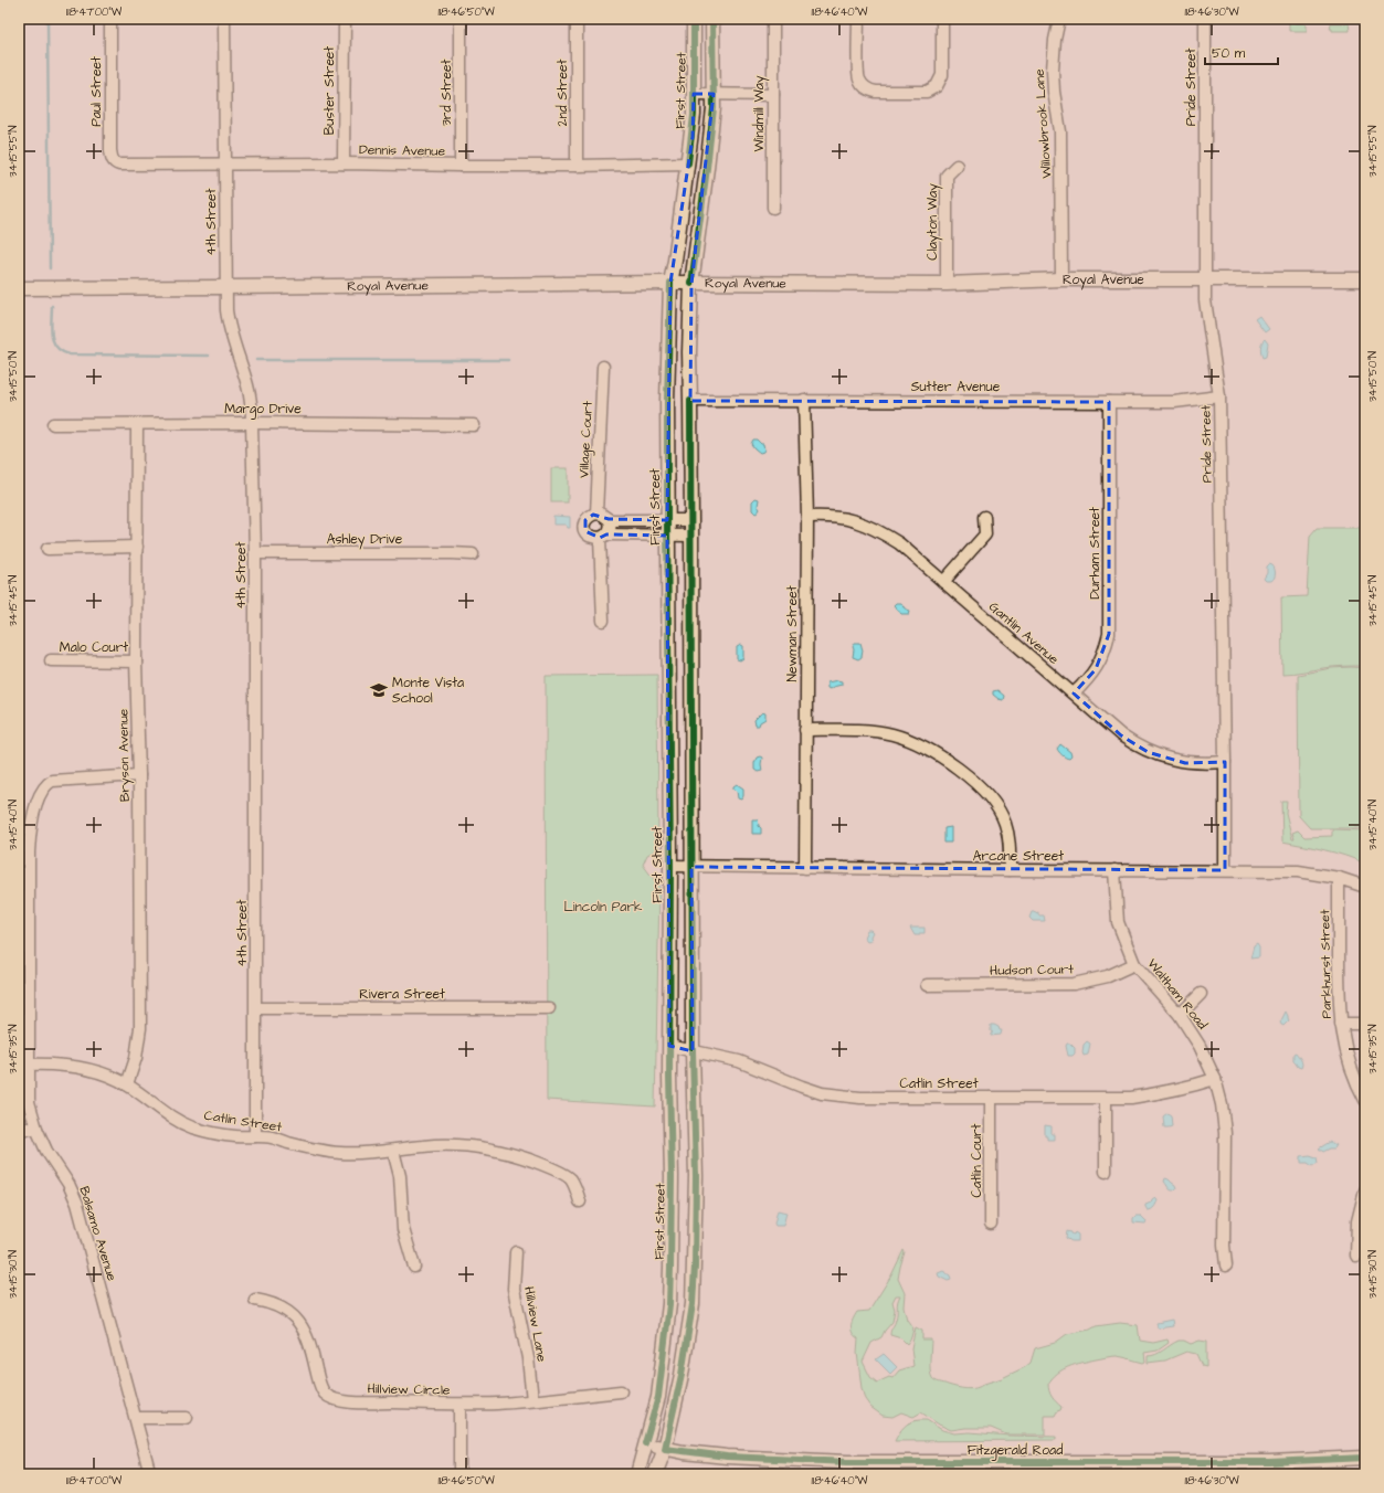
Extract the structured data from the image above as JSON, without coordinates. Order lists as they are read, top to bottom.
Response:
{
  "streets": {
    "main road": ["First Street", "Royal Avenue", "Fitzgerald Road"],
    "street": [
      "Pride Street",
      "Buster Street",
      "Paul Street",
      "3rd Street",
      "2nd Street",
      "Windmill Way",
      "Willowbrook Lane",
      "Dennis Avenue",
      "4th Street",
      "Clayton Way",
      "Sutter Avenue",
      "Margo Drive",
      "Village Court",
      "Ashley Drive",
      "Durham Street",
      "Gantlin Avenue",
      "Newman Street",
      "Malo Court",
      "Bryson Avenue",
      "Arcane Street",
      "Parkhurst Street",
      "Hudson Court",
      "Rivera Street",
      "Waltham Road",
      "Catlin Street",
      "Catlin Court",
      "Balsamo Avenue",
      "Hillview Lane",
      "Hillview Circle"
    ]
  },
  "crossings": [
    ["Pride Street", "Royal Avenue"],
    ["Pride Street", "Sutter Avenue"],
    ["Pride Street", "Gantlin Avenue"],
    ["Pride Street", "Arcane Street"],
    ["Buster Street", "Dennis Avenue"],
    ["First Street", "Dennis Avenue"],
    ["First Street", "Royal Avenue"],
    ["First Street", "Arcane Street"],
    ["First Street", "Catlin Street"],
    ["First Street", "Fitzgerald Road"],
    ["Paul Street", "Dennis Avenue"],
    ["3rd Street", "Dennis Avenue"],
    ["2nd Street", "Dennis Avenue"],
    ["Willowbrook Lane", "Royal Avenue"],
    ["Dennis Avenue", "4th Street"],
    ["4th Street", "Royal Avenue"],
    ["4th Street", "Margo Drive"],
    ["4th Street", "Ashley Drive"],
    ["4th Street", "Rivera Street"],
    ["4th Street", "Catlin Street"],
    ["Clayton Way", "Royal Avenue"],
    ["Sutter Avenue", "Durham Street"],
    ["Sutter Avenue", "Newman Street"],
    ["Margo Drive", "Bryson Avenue"],
    ["Durham Street", "Gantlin Avenue"],
    ["Gantlin Avenue", "Newman Street"],
    ["Newman Street", "Arcane Street"],
    ["Malo Court", "Bryson Avenue"],
    ["Bryson Avenue", "Catlin Street"],
    ["Bryson Avenue", "Balsamo Avenue"],
    ["Arcane Street", "Parkhurst Street"],
    ["Arcane Street", "Waltham Road"],
    ["Hudson Court", "Waltham Road"],
    ["Waltham Road", "Catlin Street"],
    ["Catlin Street", "Catlin Court"],
    ["Catlin Street", "Balsamo Avenue"],
    ["Hillview Lane", "Hillview Circle"]
  ],
  "parks": ["Lincoln Park"],
  "places": {
    "school or university": ["Monte Vista School"]
  },
  "scale_bar": "50 m",
  "coordinates": [
    "118°47'00\"W",
    "118°46'50\"W",
    "118°46'40\"W",
    "118°46'30\"W",
    "34°15'55\"N",
    "34°15'50\"N",
    "34°15'45\"N",
    "34°15'40\"N",
    "34°15'35\"N",
    "34°15'30\"N"
  ]
}
